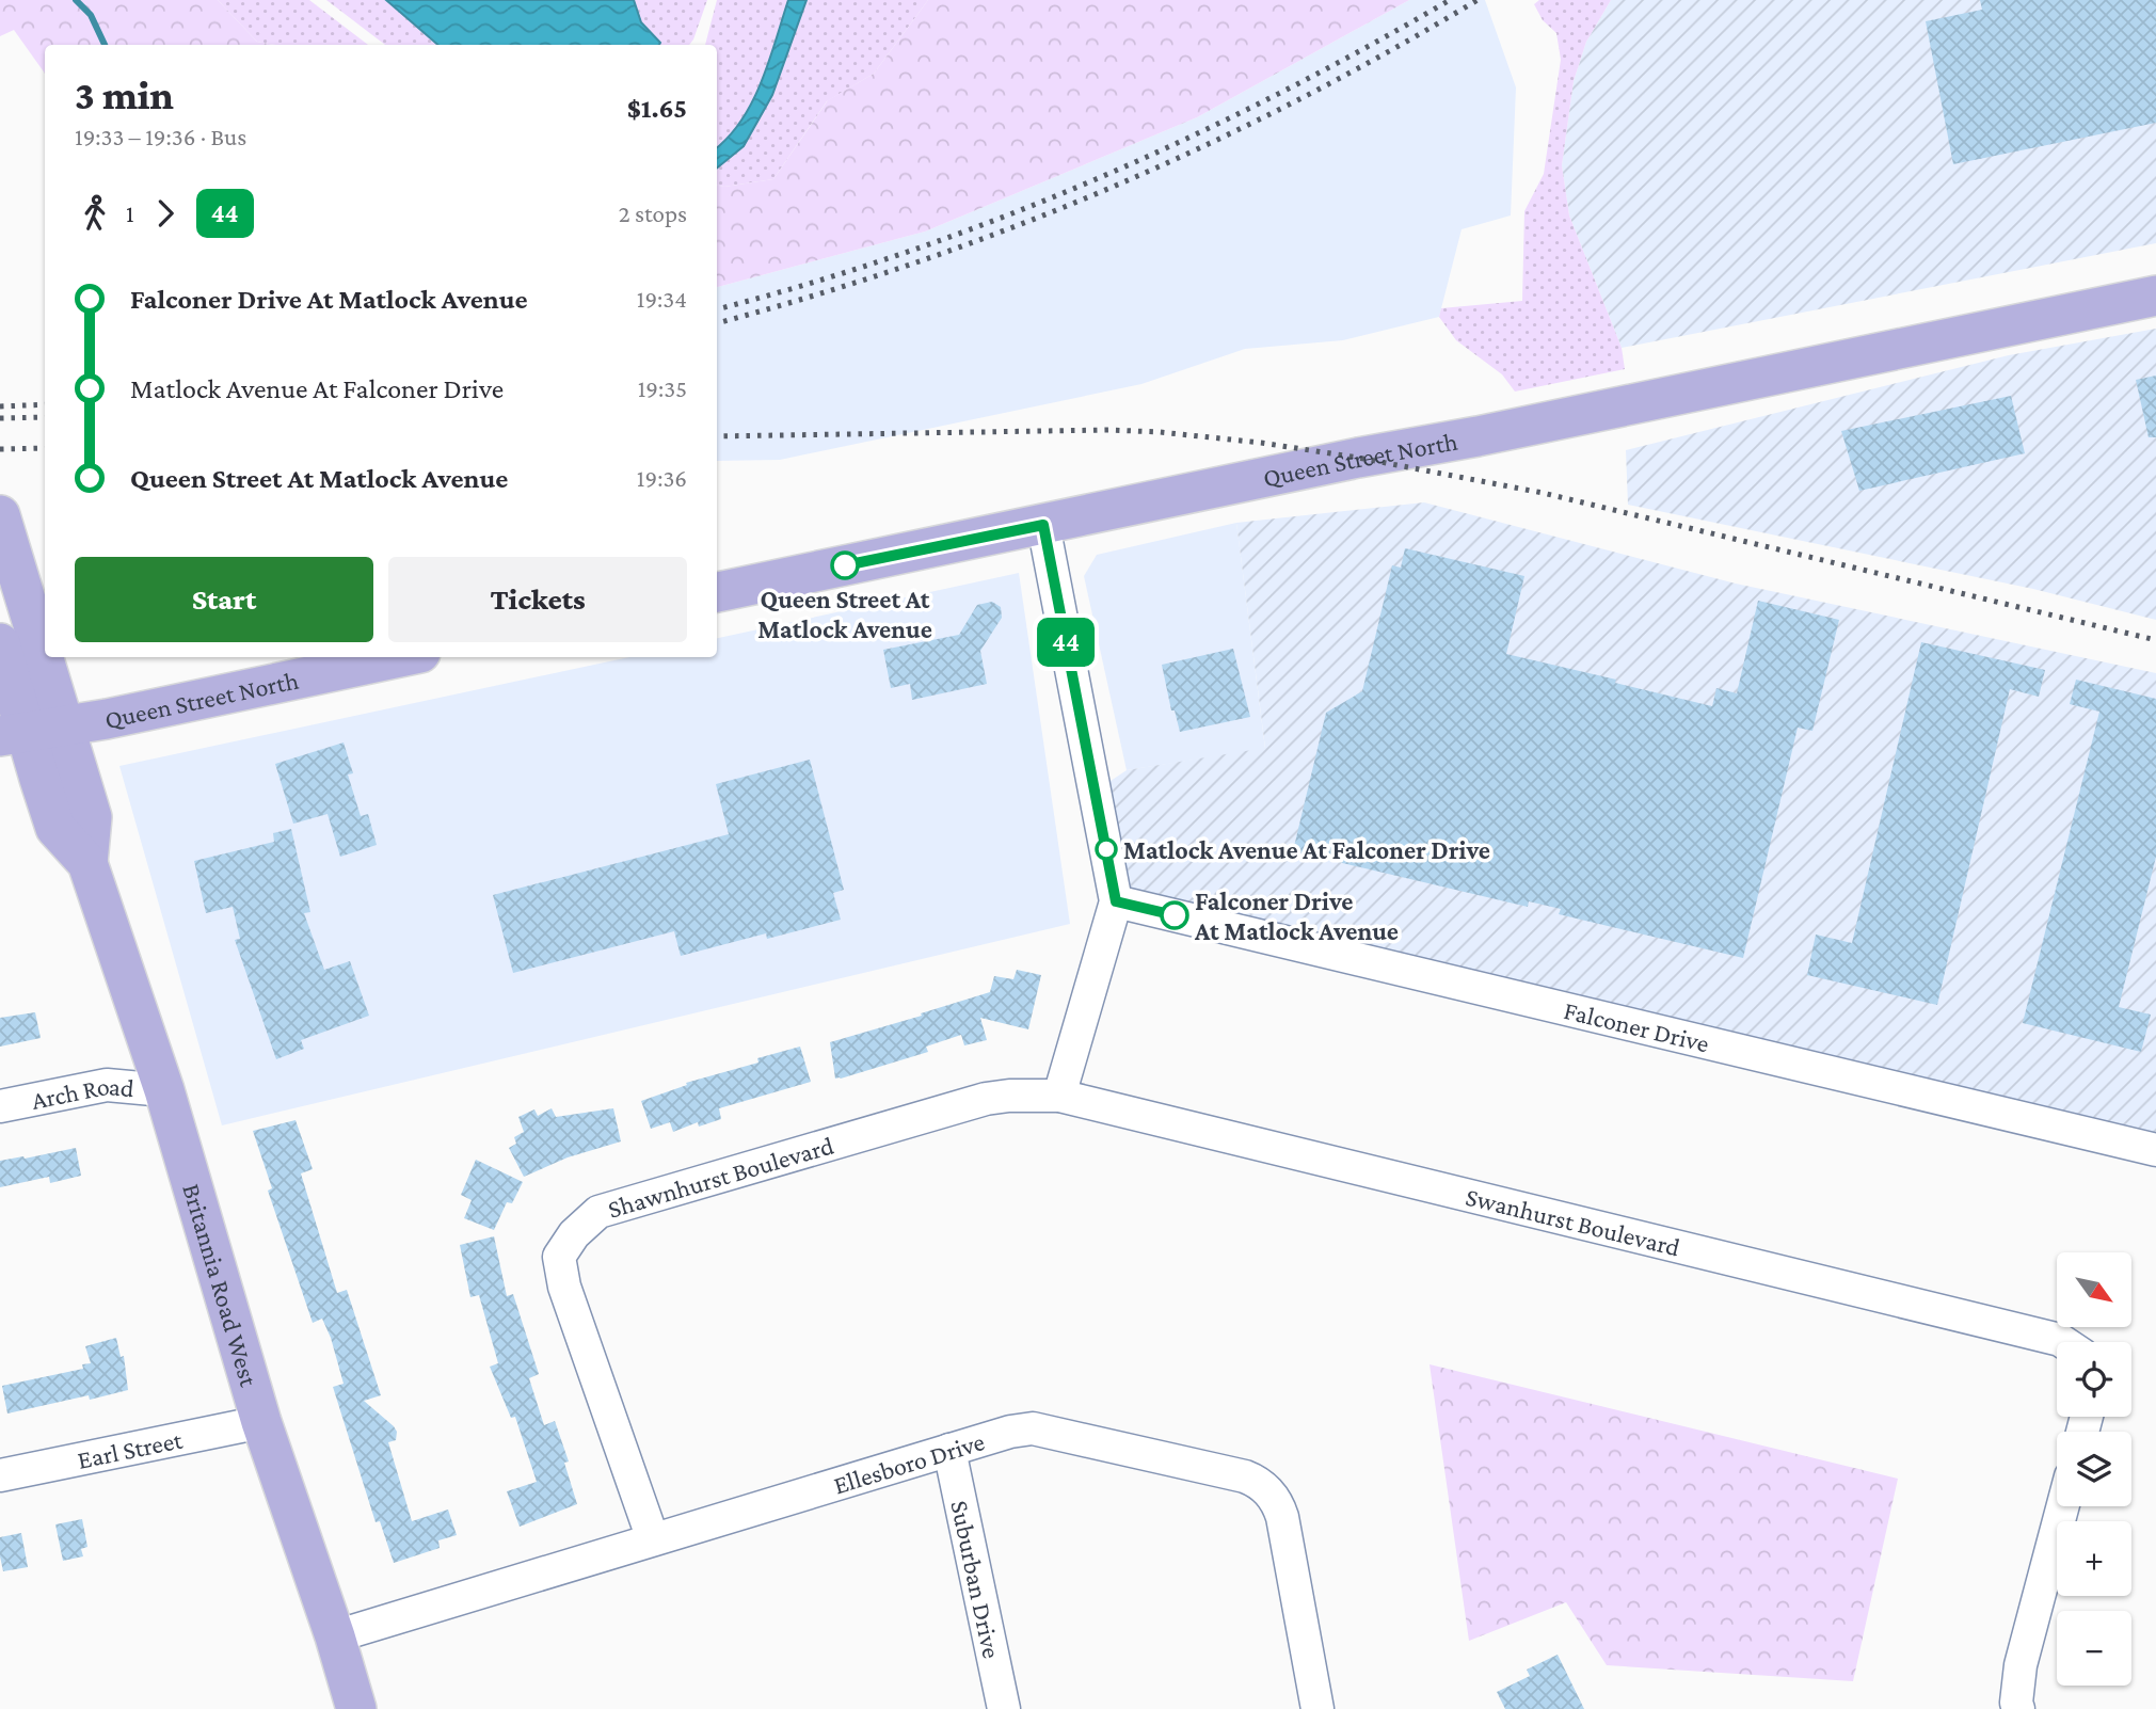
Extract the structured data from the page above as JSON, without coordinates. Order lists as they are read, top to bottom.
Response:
{
  "streets": {
    "main road": ["Queen Street North", "Britannia Road West"],
    "street": [
      "Falconer Drive",
      "Arch Road",
      "Shawnhurst Boulevard",
      "Swanhurst Boulevard",
      "Earl Street",
      "Ellesboro Drive",
      "Suburban Drive"
    ]
  },
  "crossings": [
    ["Queen Street North", "Britannia Road West"],
    ["Arch Road", "Britannia Road West"],
    ["Shawnhurst Boulevard", "Swanhurst Boulevard"],
    ["Shawnhurst Boulevard", "Ellesboro Drive"],
    ["Britannia Road West", "Earl Street"],
    ["Britannia Road West", "Ellesboro Drive"],
    ["Ellesboro Drive", "Suburban Drive"]
  ],
  "places": ["Queen Street At Matlock Avenue", "Matlock Avenue At Falconer Drive", "Falconer Drive At Matlock Avenue"],
  "lines": ["bus line 44"],
  "north": "bottom right",
  "page": {
    "on_map": "44",
    "heading": ["3 min", "19:33 – 19:36 · Bus", "$1.65"],
    "legs": ["1", "44", "2 stops"],
    "list": [
      {
        "name": "Falconer Drive At Matlock Avenue",
        "value": "19:34"
      },
      {
        "name": "Matlock Avenue At Falconer Drive",
        "value": "19:35"
      },
      {
        "name": "Queen Street At Matlock Avenue",
        "value": "19:36"
      }
    ],
    "buttons": ["Start", "Tickets"],
    "map_buttons": ["+", "−"]
  }
}
